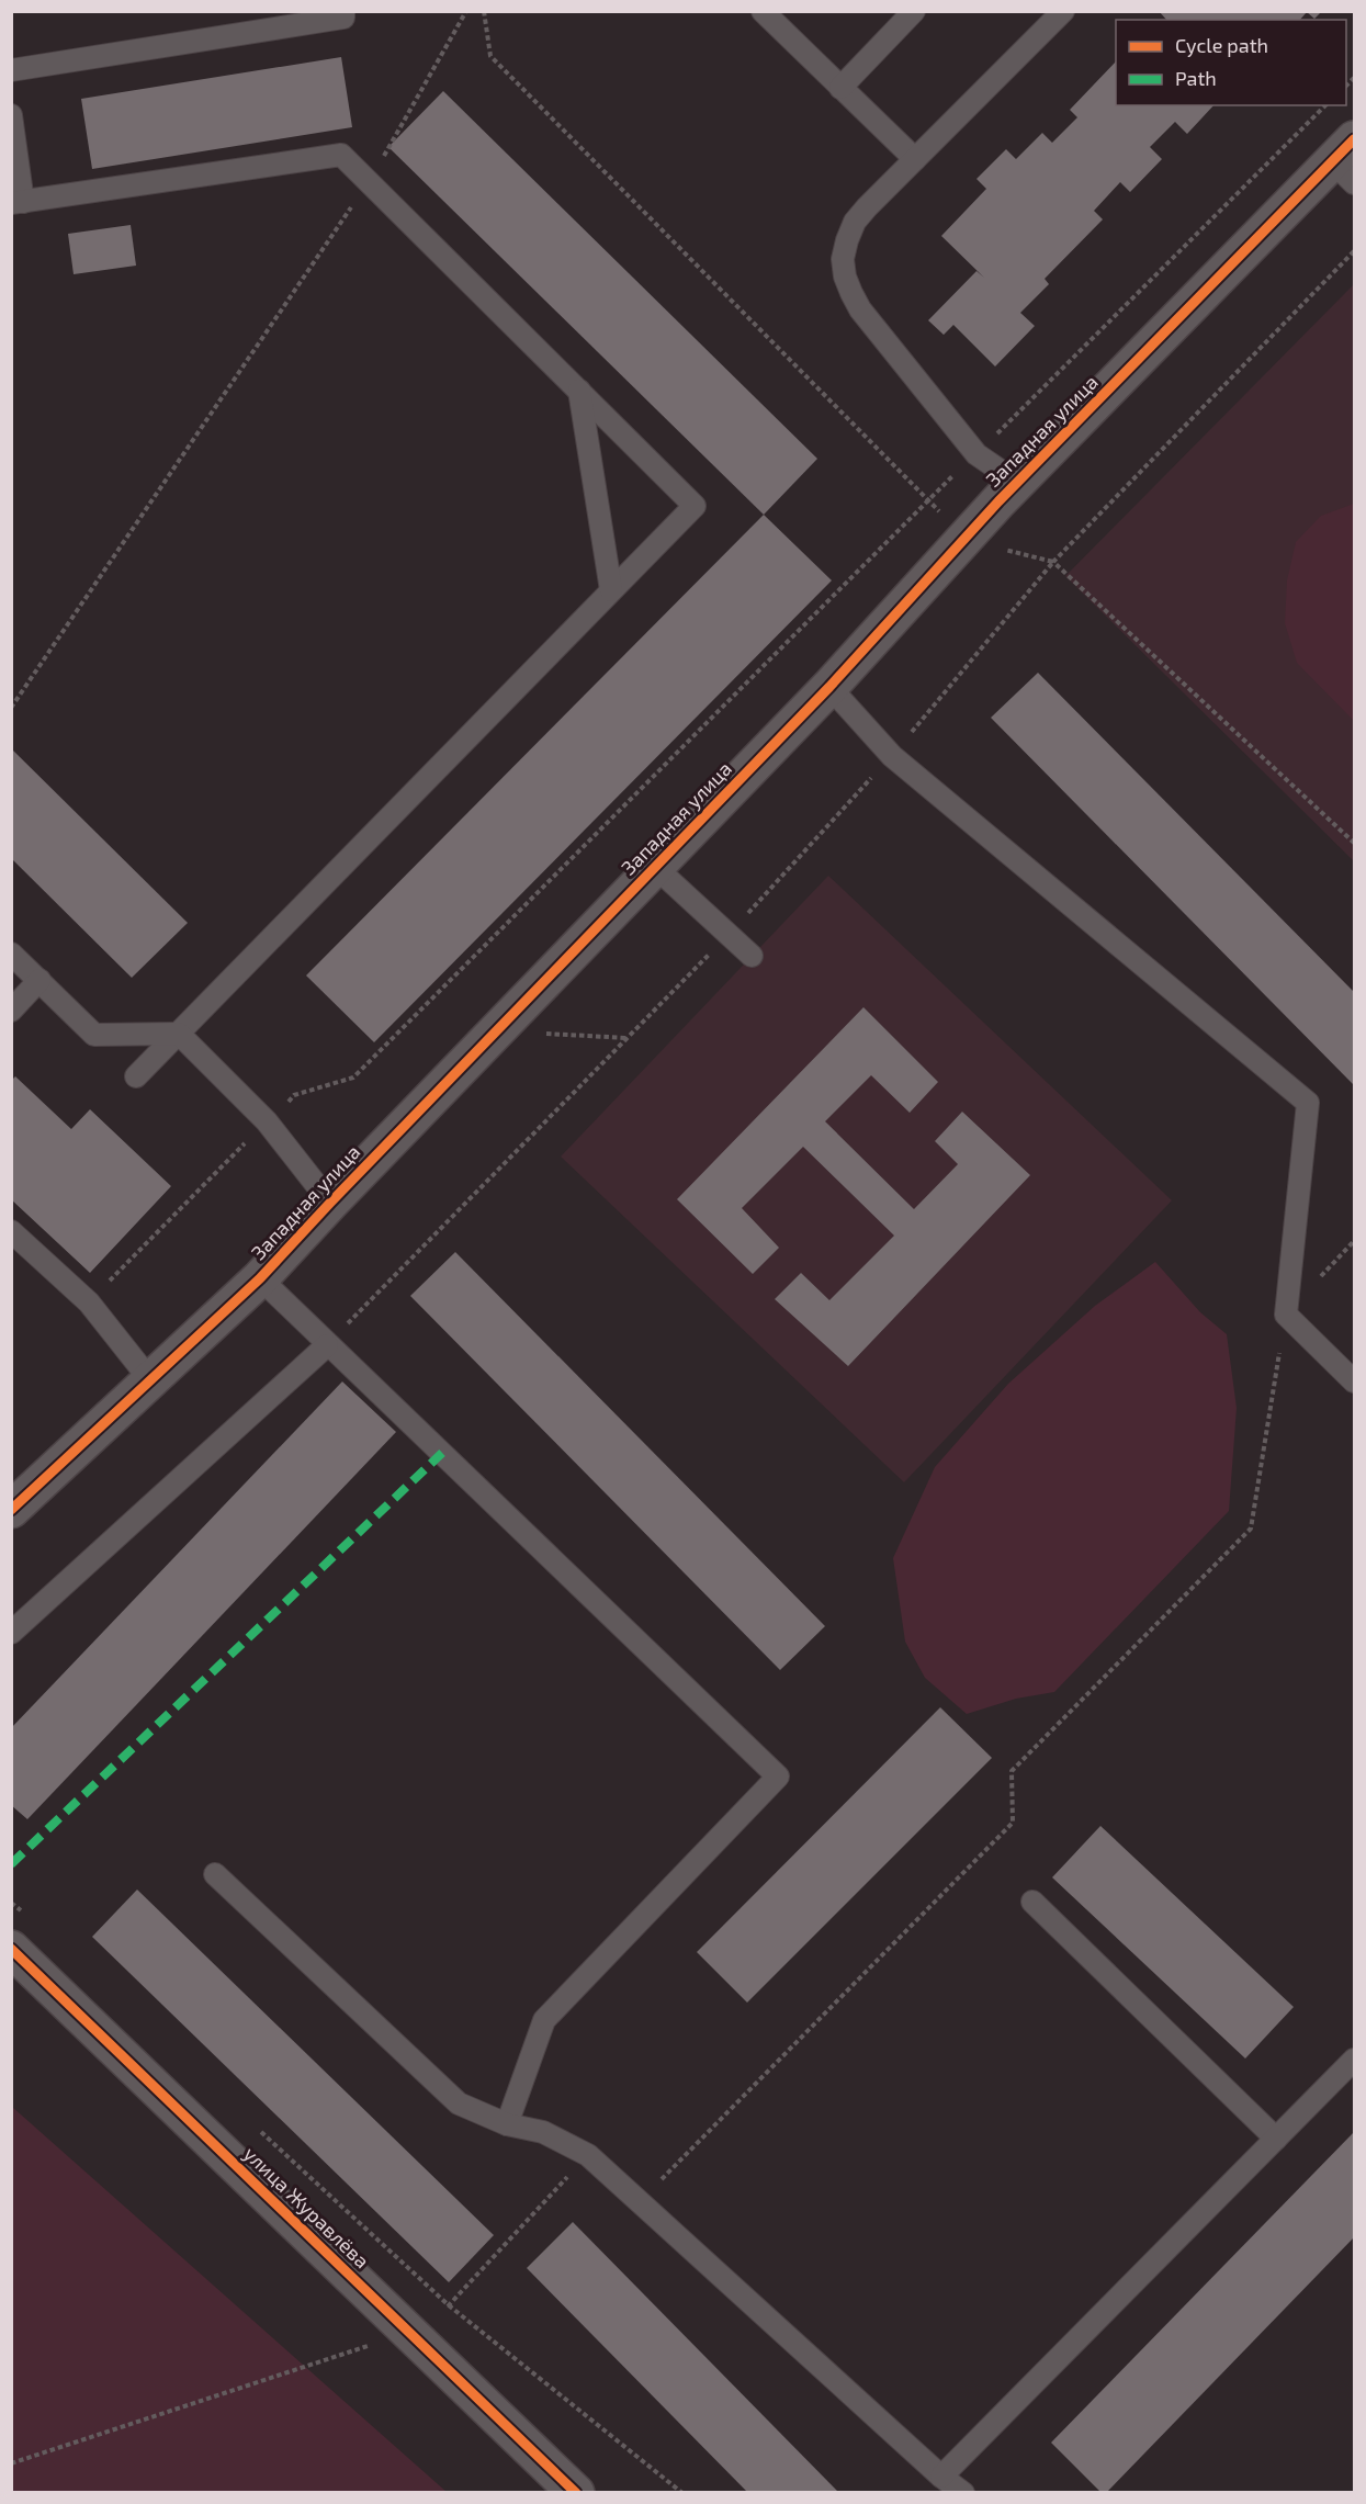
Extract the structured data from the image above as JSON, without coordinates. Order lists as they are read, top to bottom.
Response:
{
  "streets": {
    "street": ["Западная улица", "улица Журавлёва"]
  },
  "legend": ["Cycle path", "Path"]
}
